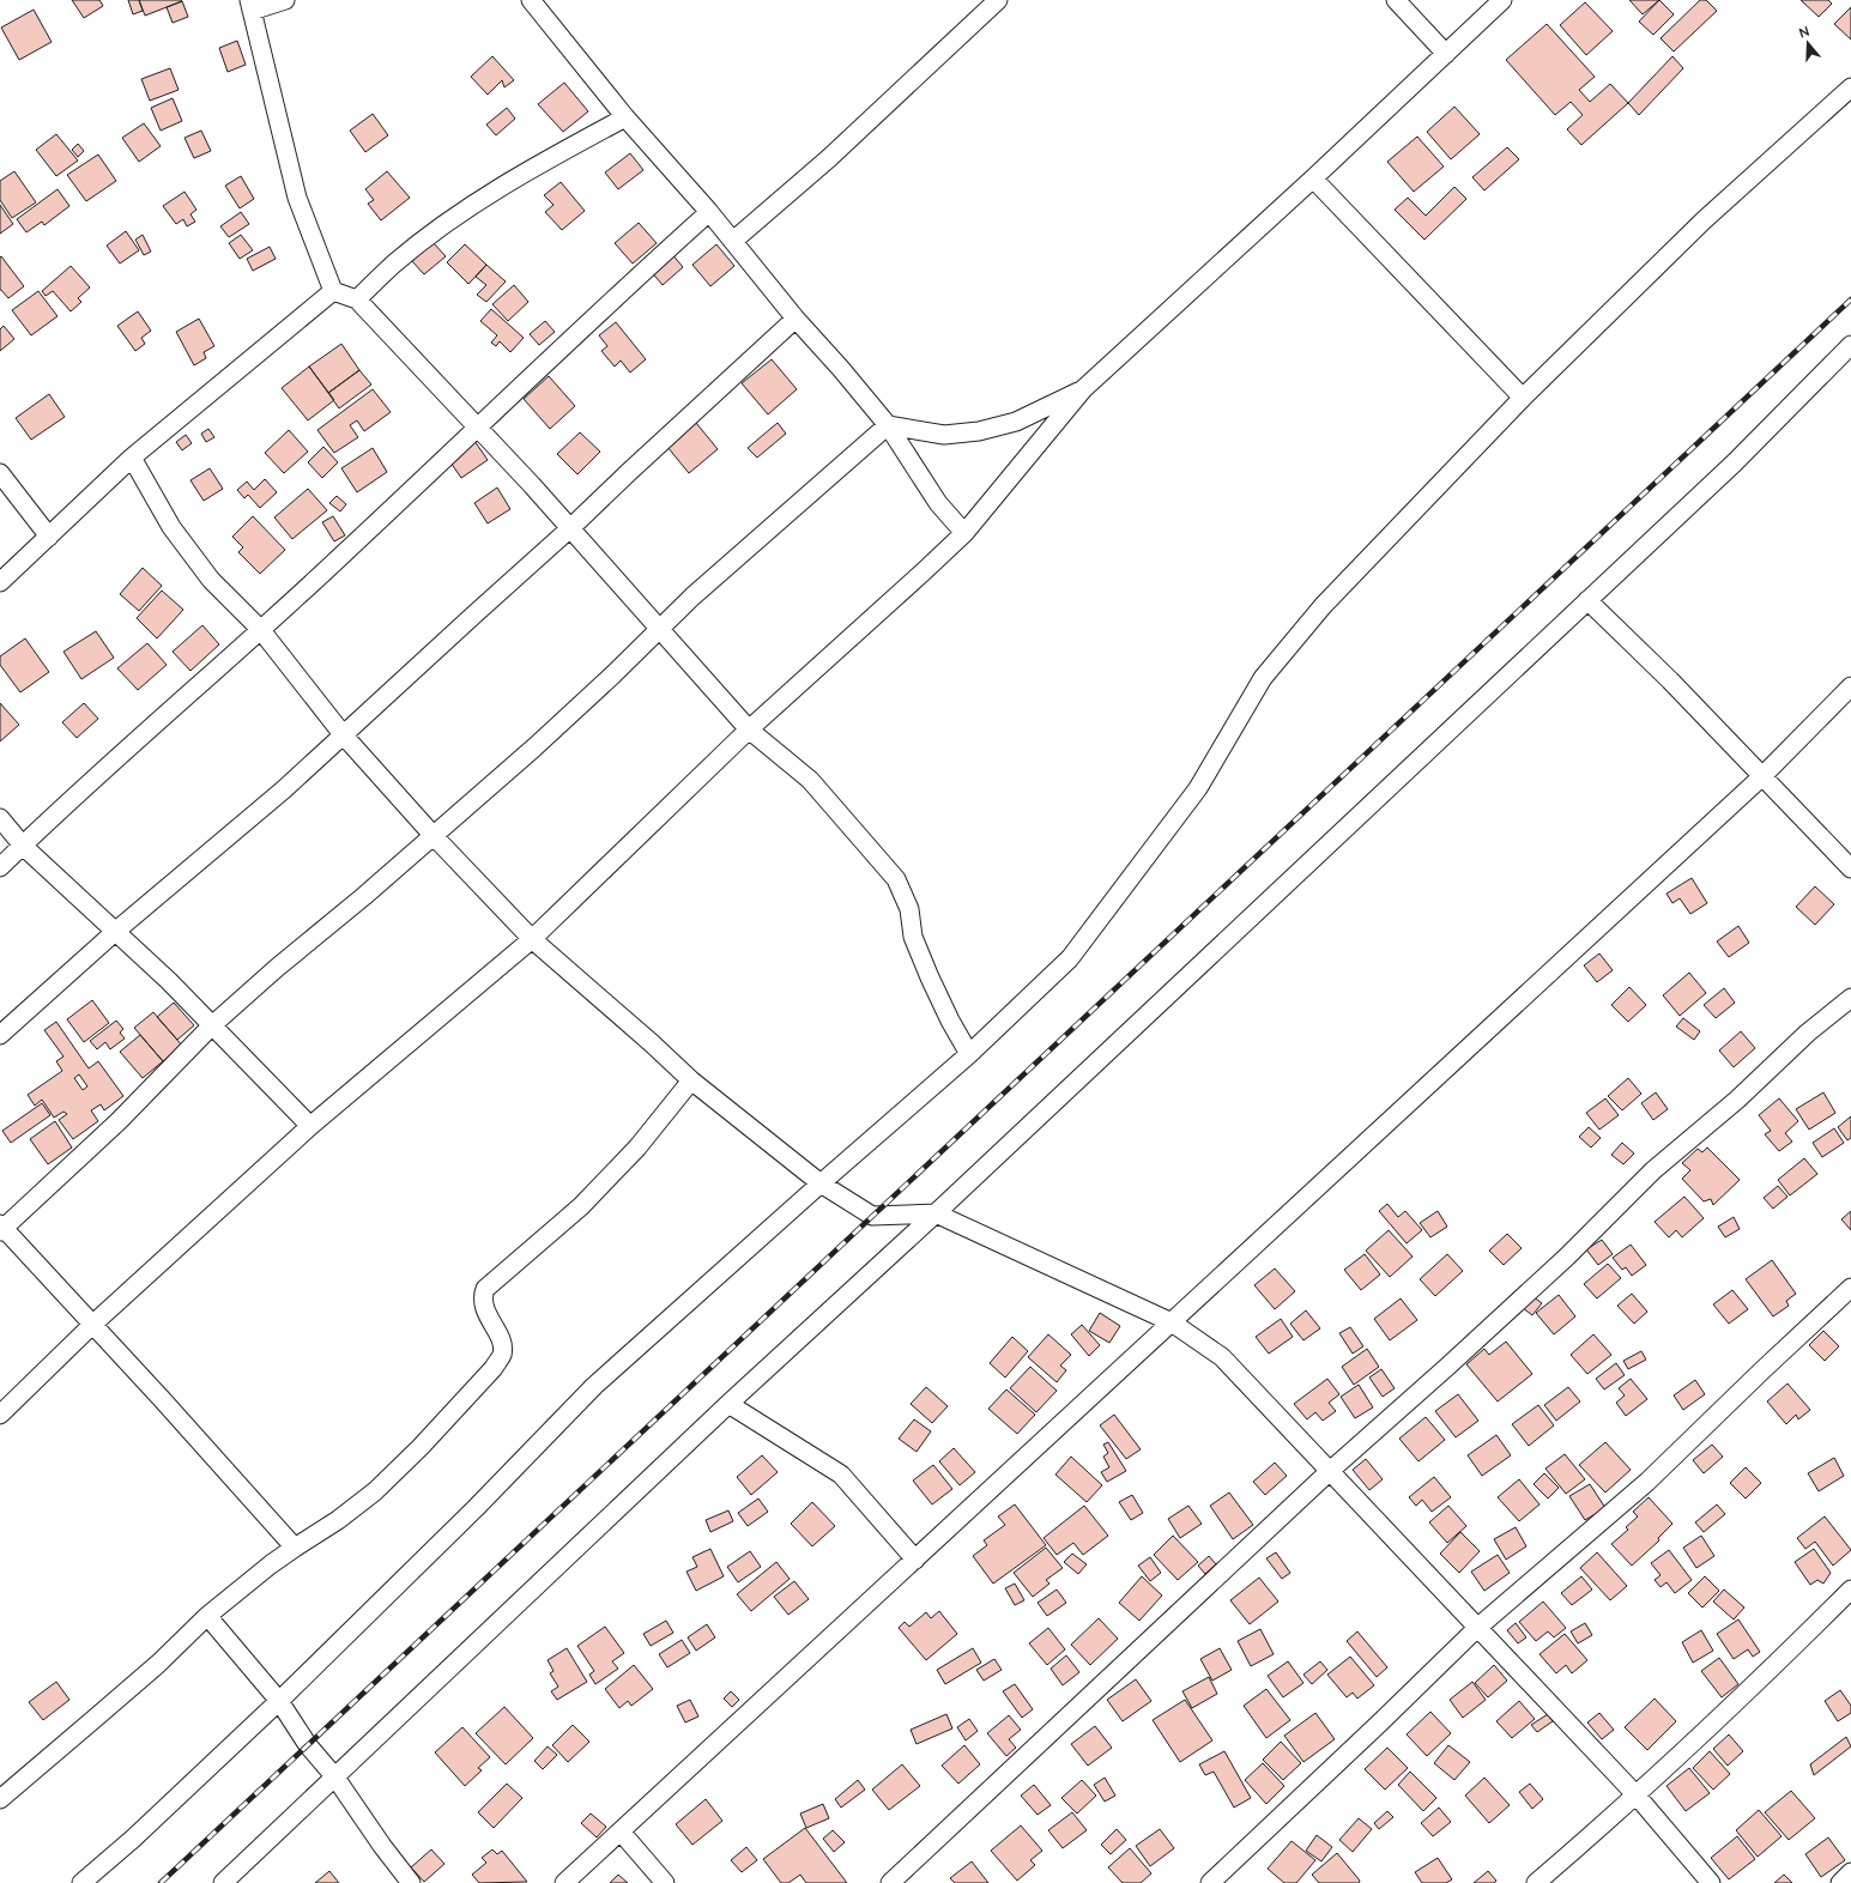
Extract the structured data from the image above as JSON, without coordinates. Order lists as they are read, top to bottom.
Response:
{
  "north": "top"
}
